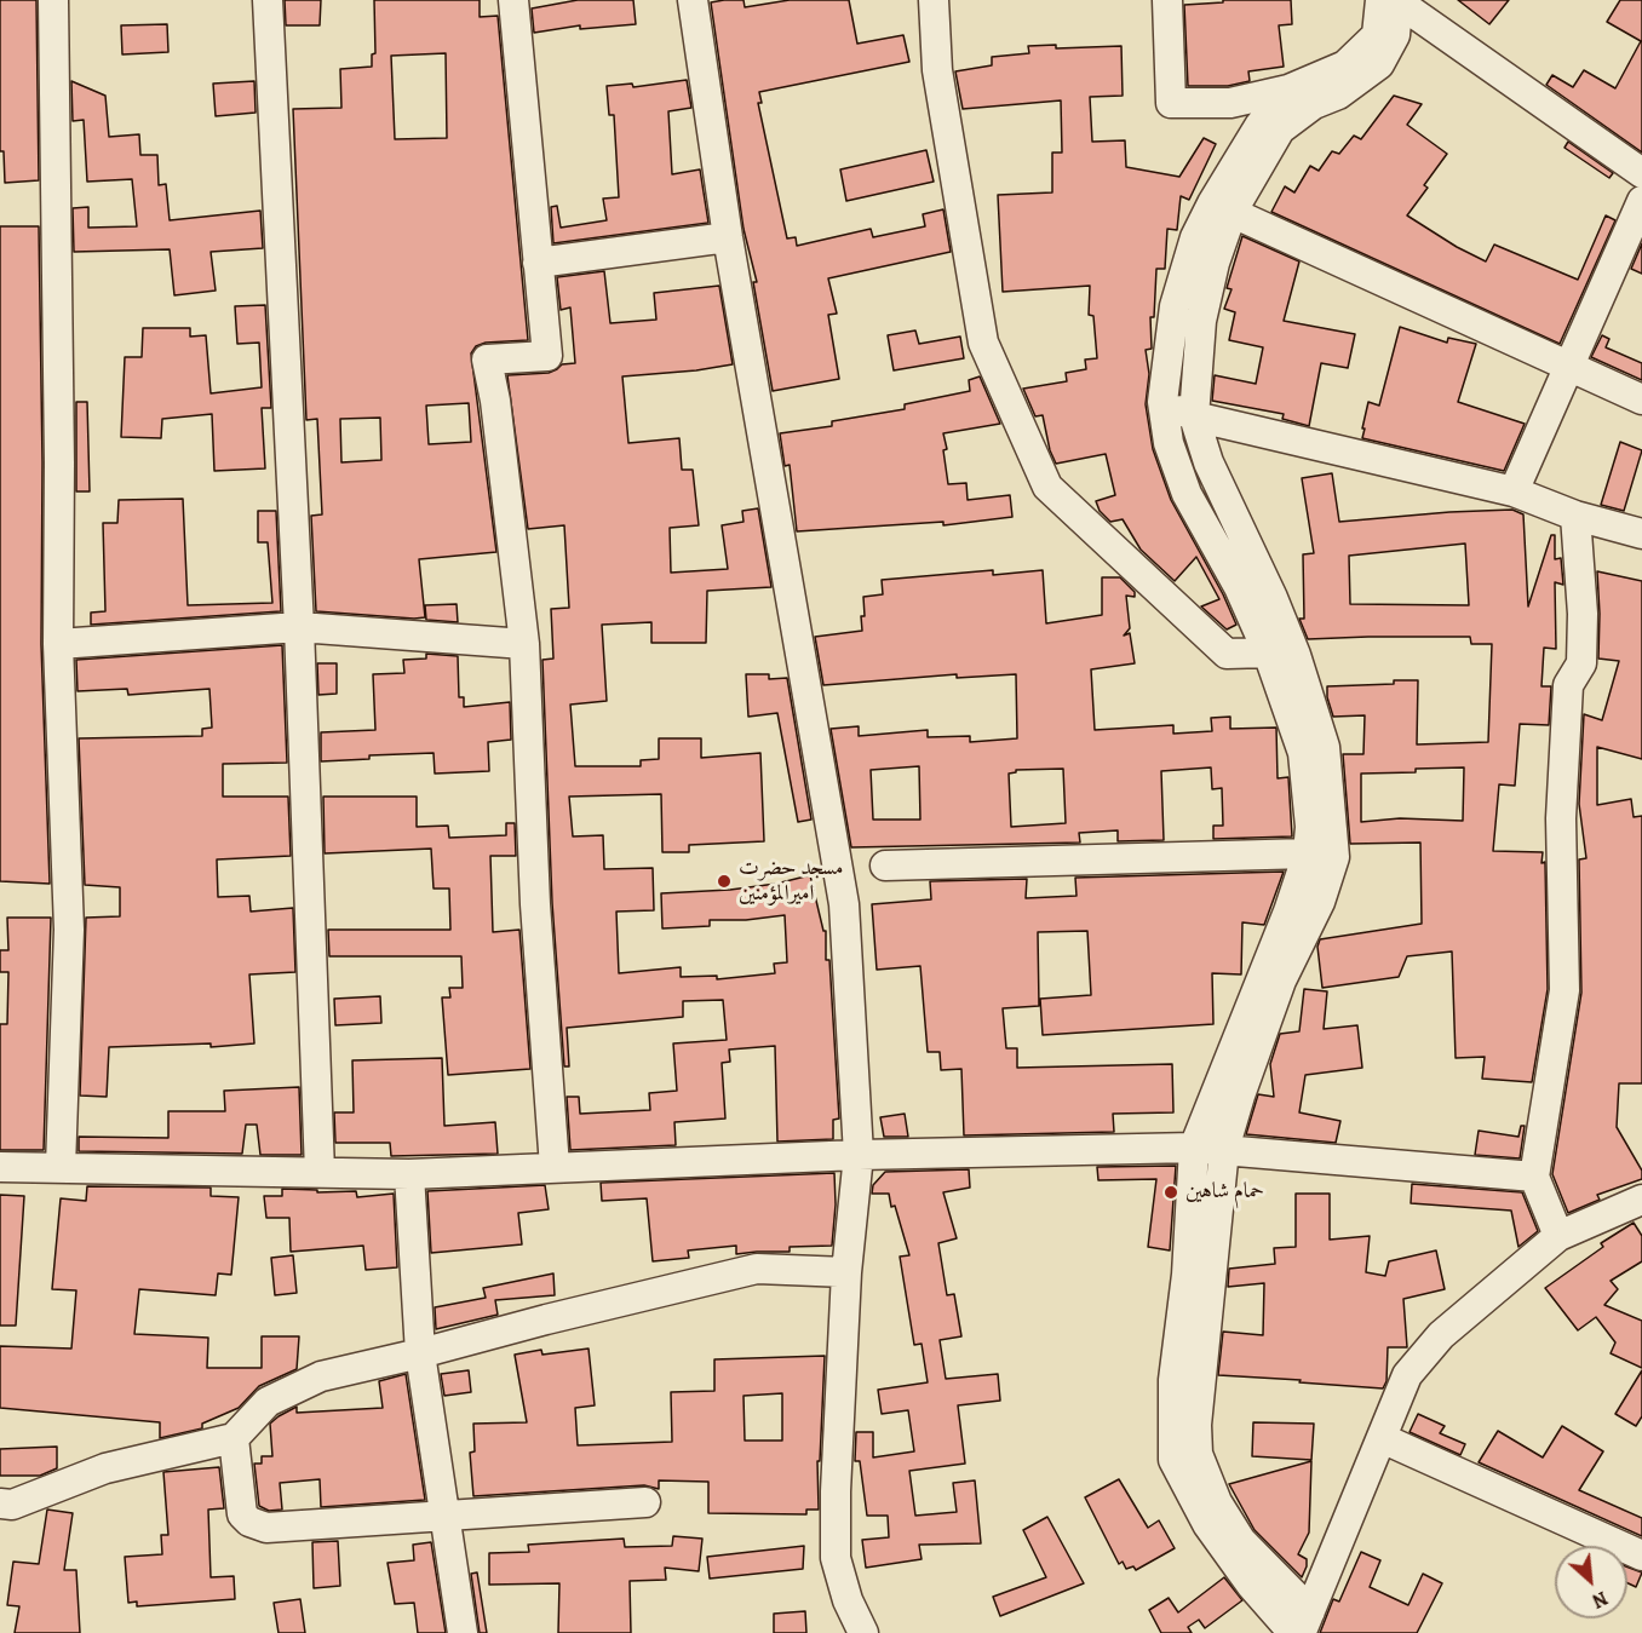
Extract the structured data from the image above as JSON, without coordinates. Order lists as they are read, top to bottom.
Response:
{
  "places": ["مسجد حضرت امیرالمؤمنین", "حمام شاهین"],
  "north": "bottom right"
}
